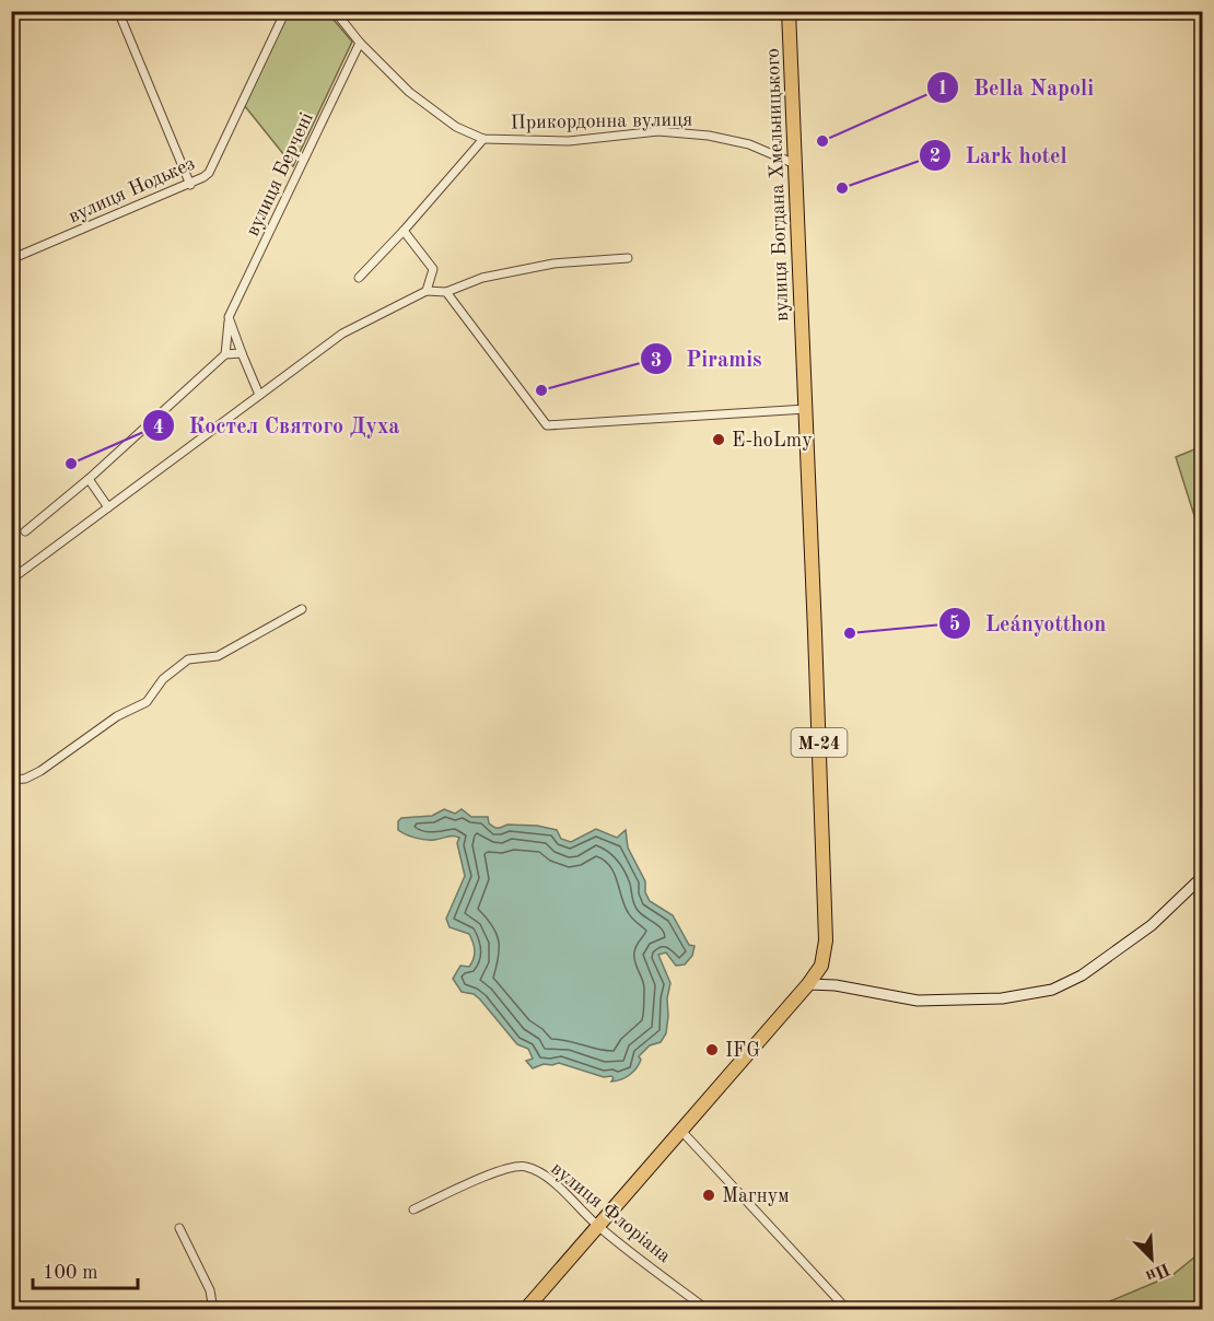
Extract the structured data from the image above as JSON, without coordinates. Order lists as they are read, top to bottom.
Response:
{
  "streets": {
    "highway": ["вулиця Богдана Хмельницького", "М-24"],
    "street": [
      "Прикордонна вулиця",
      "вулиця Берчені",
      "вулиця Нодькез",
      "вулиця Флоріана"
    ]
  },
  "crossings": [
    ["Прикордонна вулиця", "вулиця Берчені"],
    ["Прикордонна вулиця", "вулиця Богдана Хмельницького"],
    ["вулиця Богдана Хмельницького", "вулиця Флоріана"]
  ],
  "places": [
    "Bella Napoli",
    "Lark hotel",
    "Piramis",
    "E-hoLmy",
    "Костел Святого Духа",
    "Leányotthon",
    "IFG",
    "Магнум"
  ],
  "scale_bar": "100 m",
  "north": "bottom right"
}
